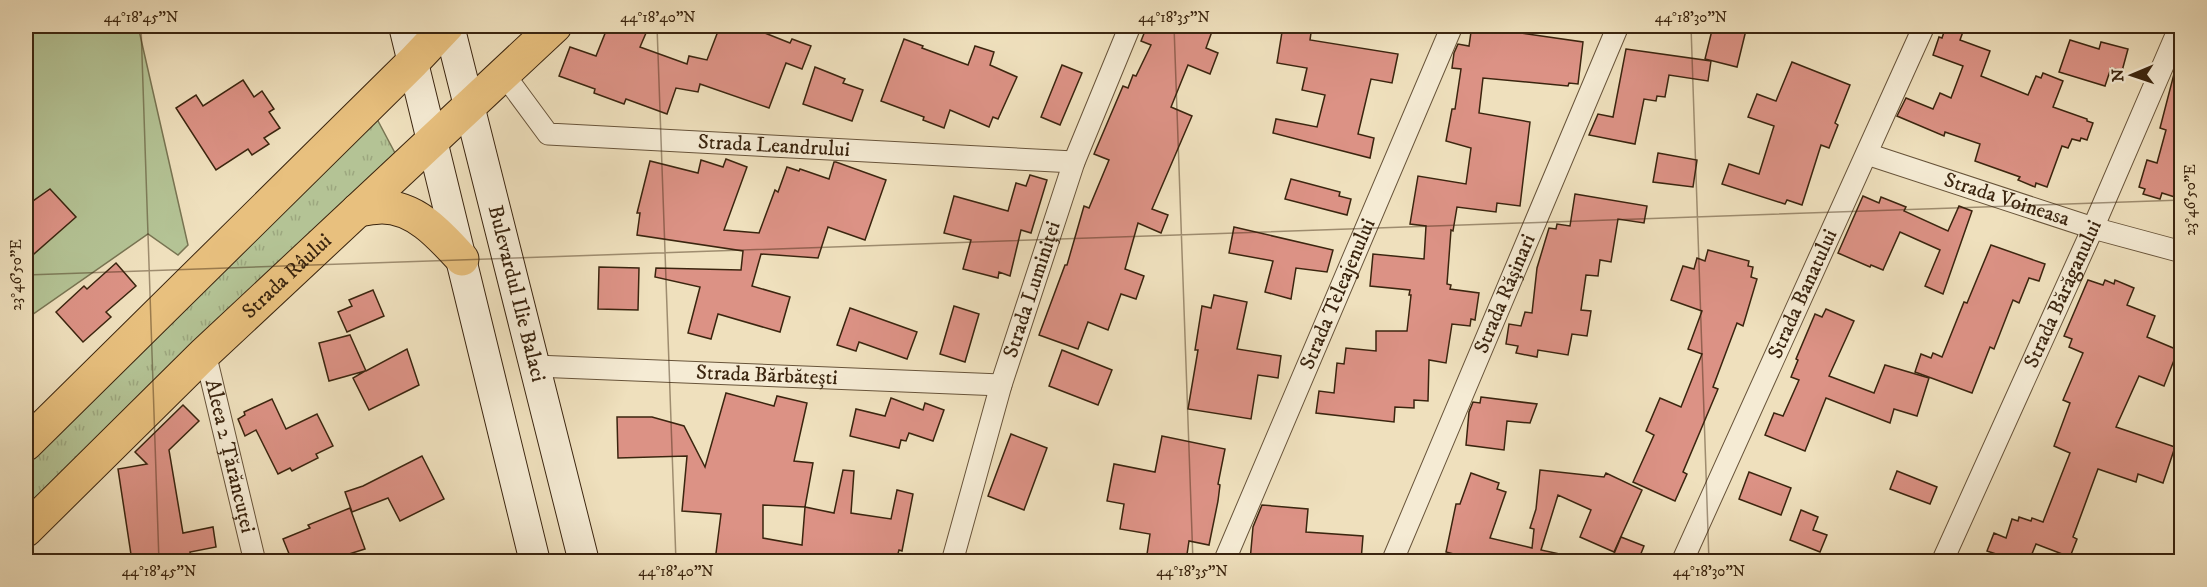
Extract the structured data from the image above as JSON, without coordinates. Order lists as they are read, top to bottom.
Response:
{
  "streets": {
    "main road": ["Strada Râului", "Bulevardul Ilie Balaci"],
    "street": [
      "Strada Leandrului",
      "Strada Voineasa",
      "Strada Luminiței",
      "Strada Teleajenului",
      "Strada Rășinari",
      "Strada Banatului",
      "Strada Bărăganului",
      "Strada Bărbătești",
      "Aleea 2 Țărăncuței"
    ]
  },
  "crossings": [
    ["Strada Leandrului", "Strada Râului"],
    ["Strada Leandrului", "Strada Luminiței"],
    ["Strada Voineasa", "Strada Banatului"],
    ["Strada Voineasa", "Strada Bărăganului"],
    ["Strada Râului", "Bulevardul Ilie Balaci"],
    ["Strada Râului", "Aleea 2 Țărăncuței"],
    ["Strada Luminiței", "Strada Bărbătești"],
    ["Bulevardul Ilie Balaci", "Strada Bărbătești"]
  ],
  "north": "left",
  "coordinates": [
    "44°18'45\"N",
    "44°18'40\"N",
    "44°18'35\"N",
    "44°18'30\"N",
    "23°46'50\"E"
  ]
}
